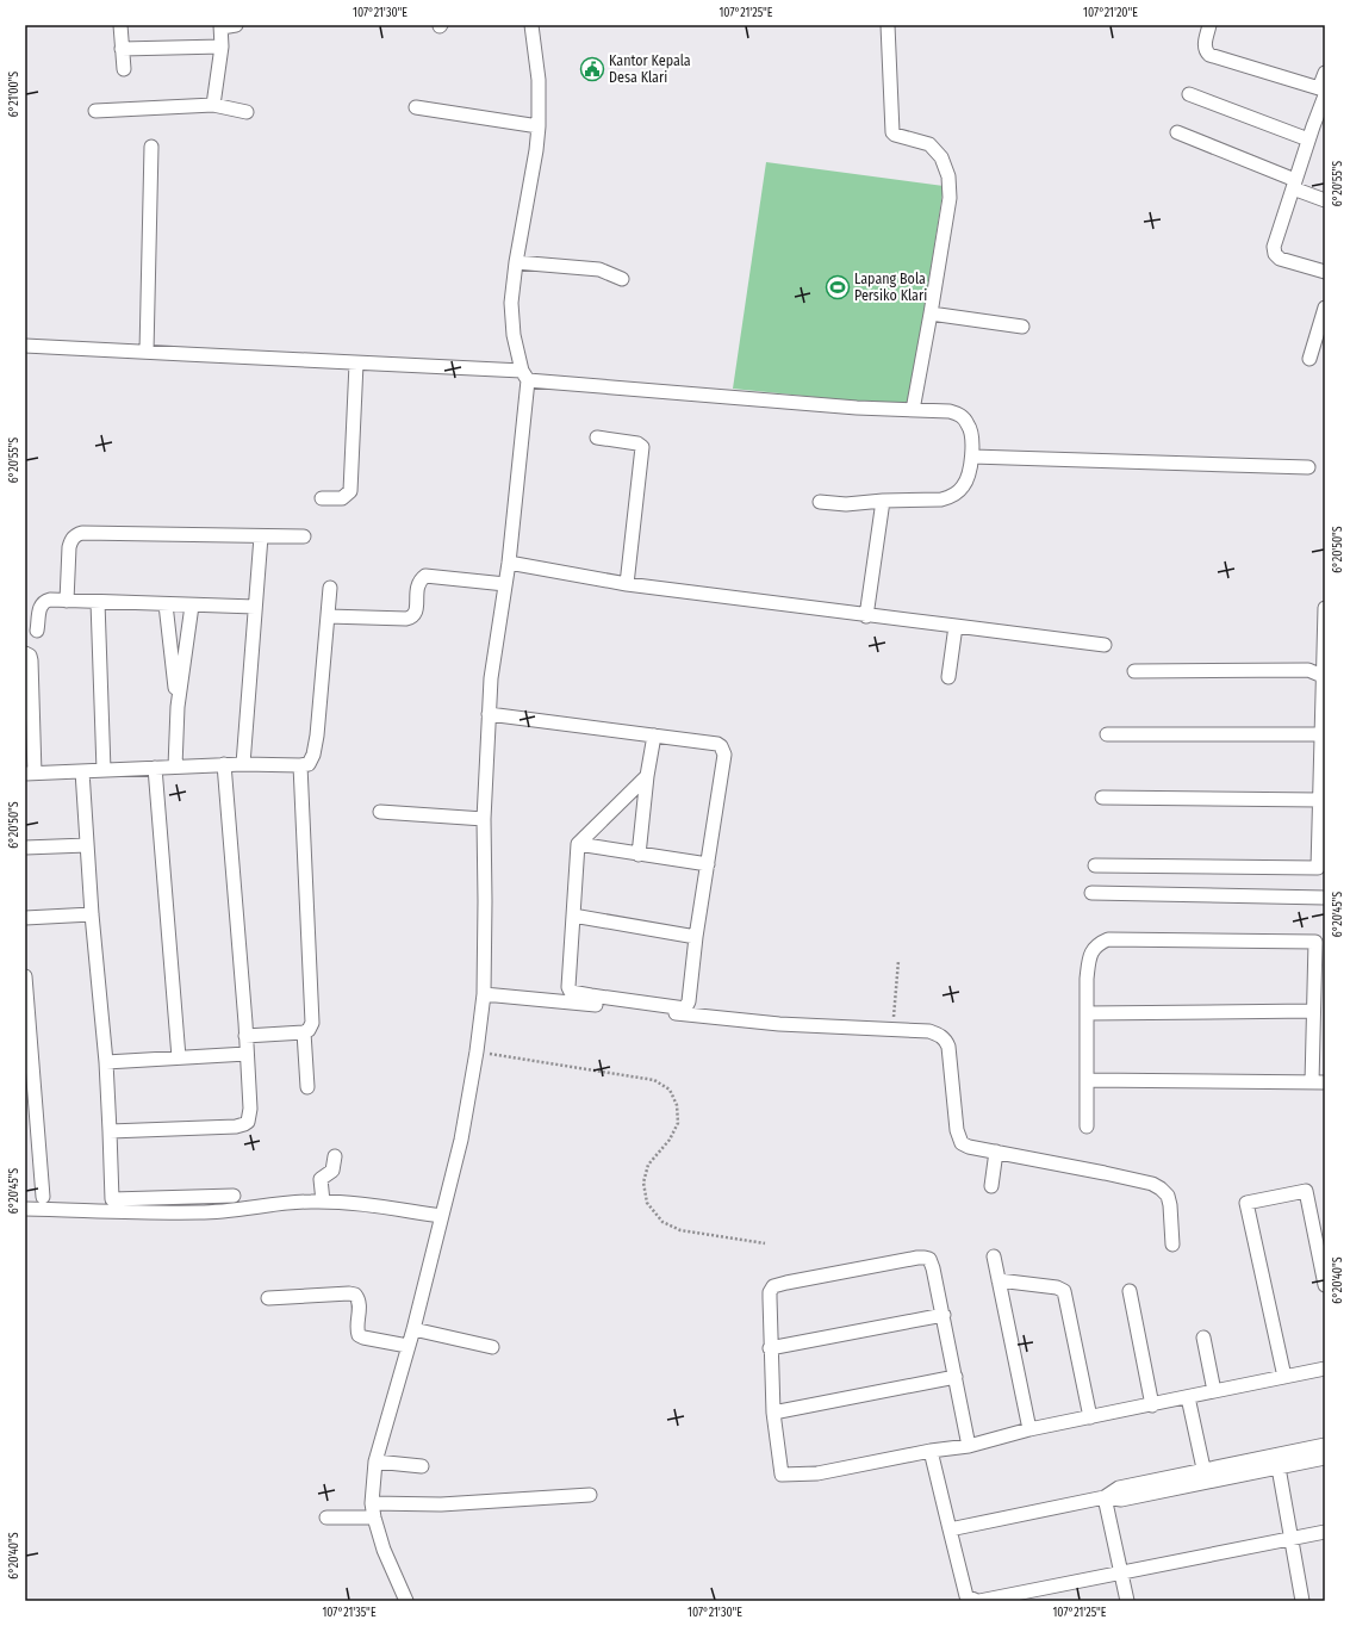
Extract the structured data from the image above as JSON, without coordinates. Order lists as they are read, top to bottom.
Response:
{
  "places": {
    "public building": ["Kantor Kepala Desa Klari"],
    "sports": ["Lapang Bola Persiko Klari"]
  },
  "coordinates": [
    "107°21'30\"E",
    "107°21'25\"E",
    "107°21'20\"E",
    "6°21'00\"S",
    "6°20'55\"S",
    "6°20'50\"S",
    "6°20'45\"S",
    "6°20'40\"S",
    "107°21'35\"E"
  ]
}
